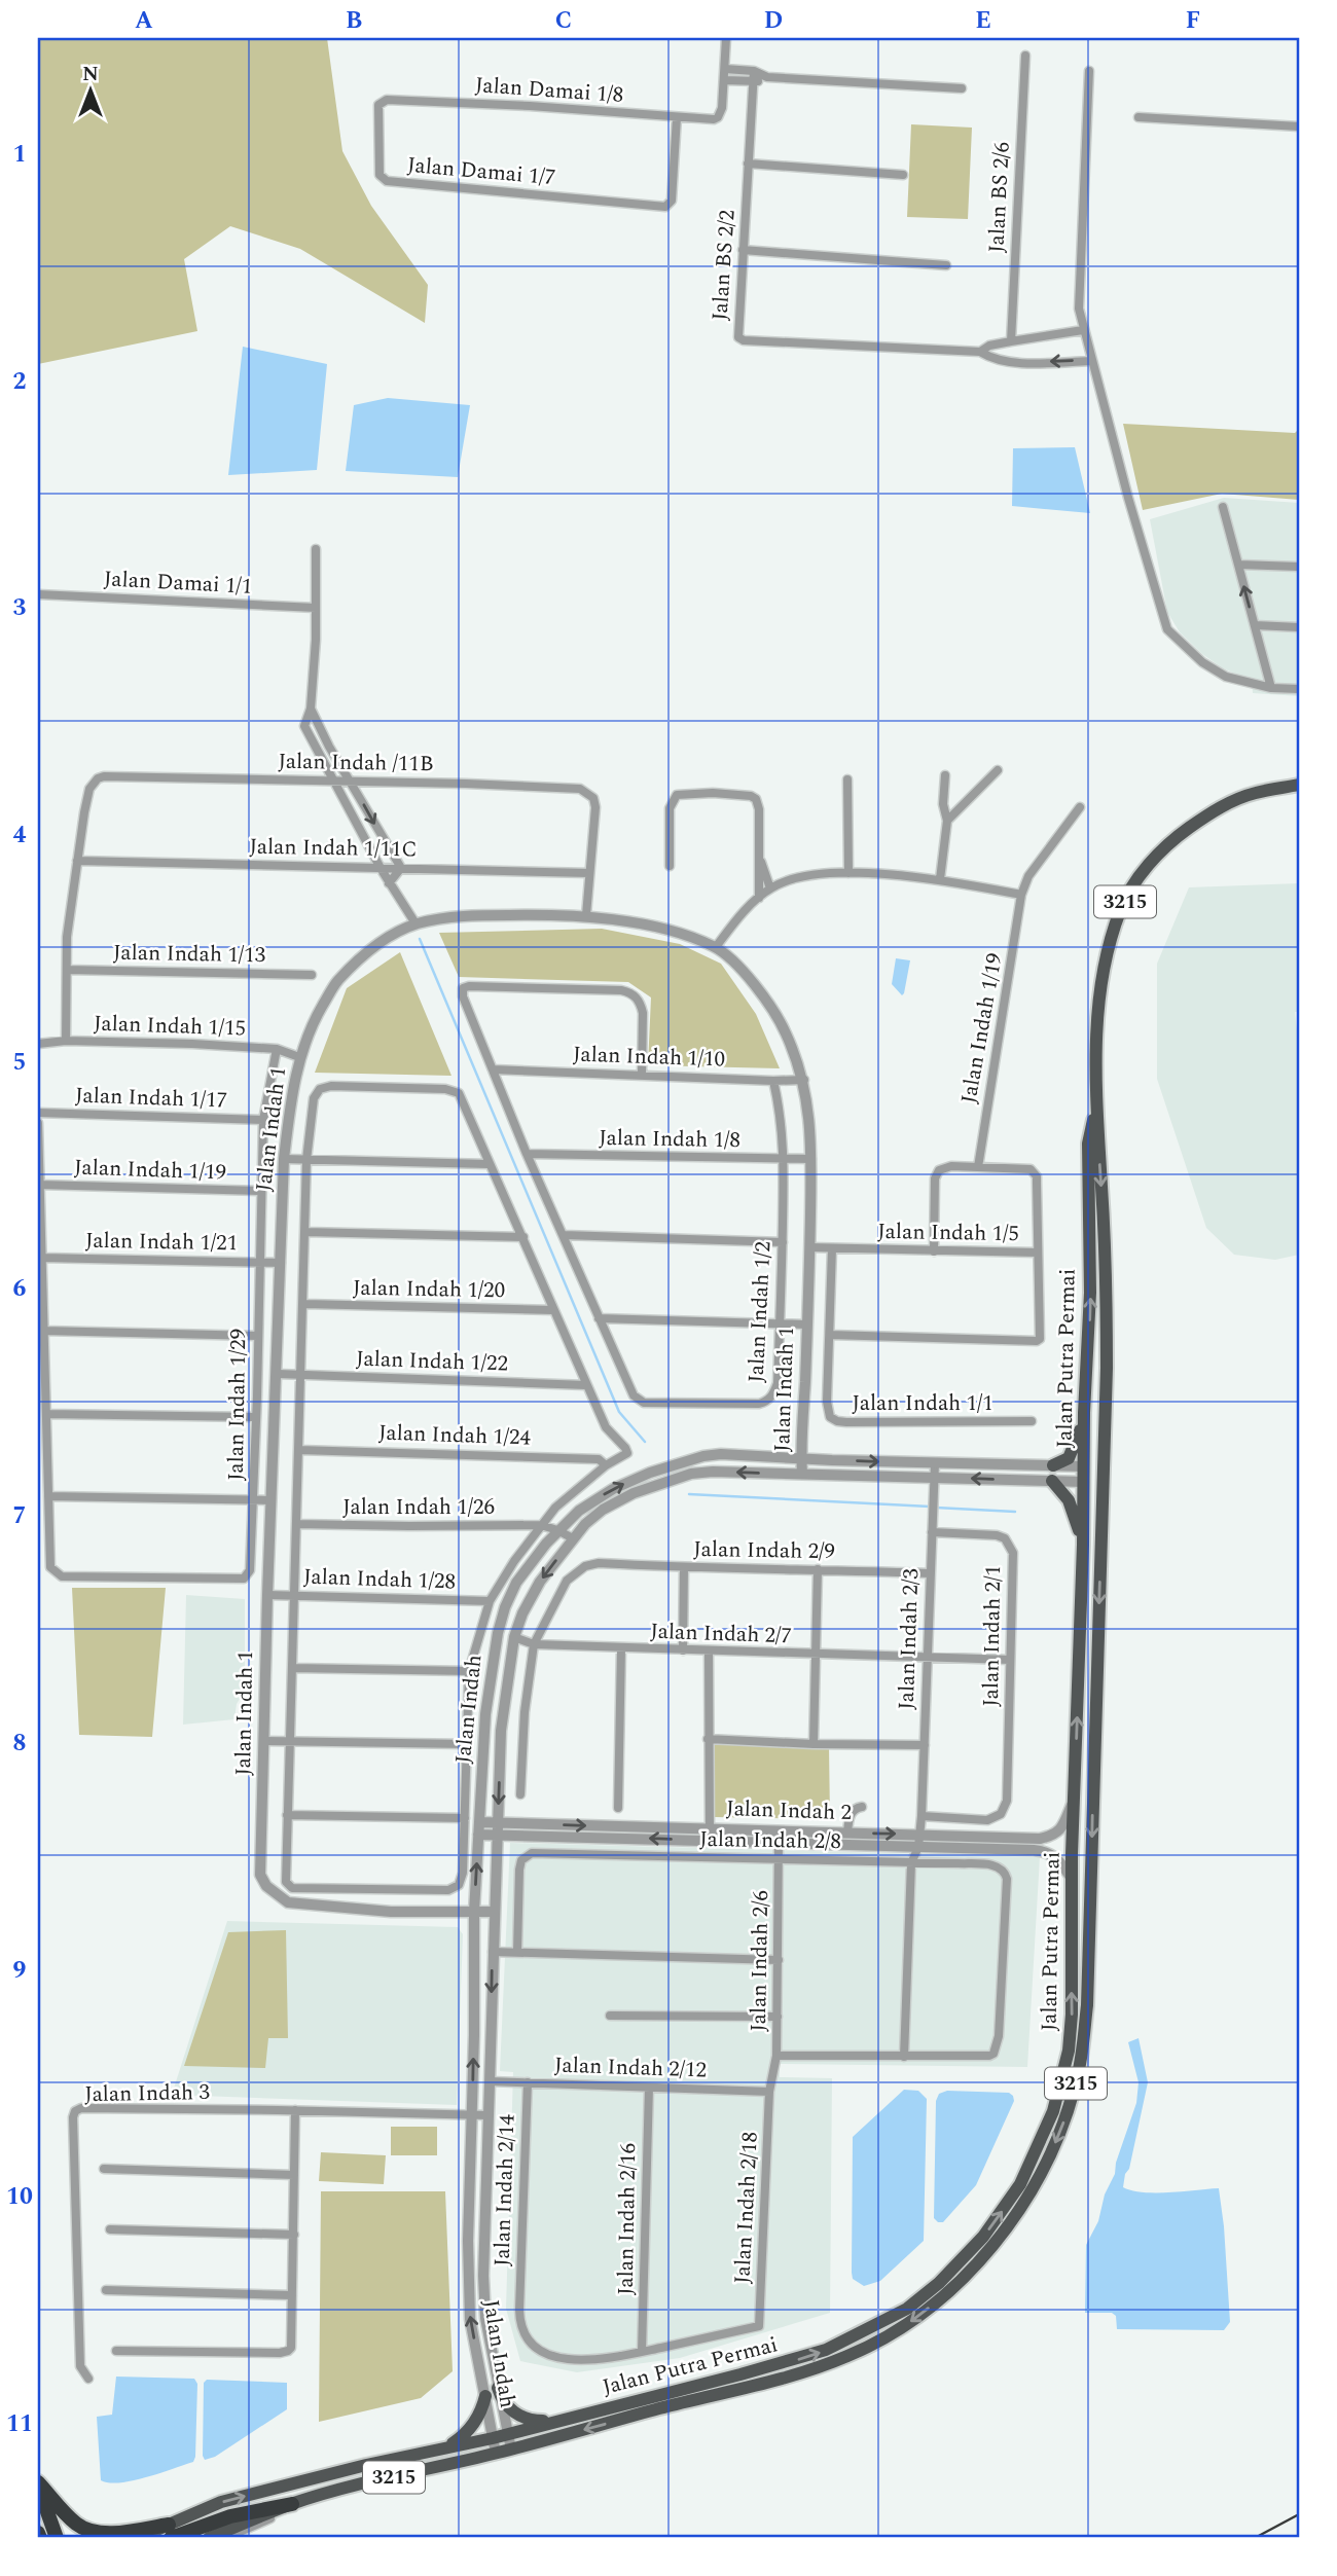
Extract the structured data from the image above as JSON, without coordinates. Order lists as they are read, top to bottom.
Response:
{
  "streets": {
    "main road": ["3215", "Jalan Putra Permai"],
    "street": [
      "Jalan Damai 1/8",
      "Jalan Damai 1/7",
      "Jalan BS 2/6",
      "Jalan BS 2/2",
      "Jalan Damai 1/1",
      "Jalan Indah /11B",
      "Jalan Indah 1/11C",
      "Jalan Indah 1/13",
      "Jalan Indah 1/15",
      "Jalan Indah 1/19",
      "Jalan Indah 1/10",
      "Jalan Indah 1/17",
      "Jalan Indah 1",
      "Jalan Indah 1/8",
      "Jalan Indah 1/5",
      "Jalan Indah 1/21",
      "Jalan Indah 1/20",
      "Jalan Indah 1/2",
      "Jalan Indah 1/22",
      "Jalan Indah 1/1",
      "Jalan Indah 1/29",
      "Jalan Indah 1/24",
      "Jalan Indah 1/26",
      "Jalan Indah 2/9",
      "Jalan Indah 1/28",
      "Jalan Indah 2/7",
      "Jalan Indah 2/1",
      "Jalan Indah 2/3",
      "Jalan Indah",
      "Jalan Indah 2",
      "Jalan Indah 2/8",
      "Jalan Indah 2/6",
      "Jalan Indah 2/12",
      "Jalan Indah 3",
      "Jalan Indah 2/14",
      "Jalan Indah 2/18",
      "Jalan Indah 2/16"
    ]
  },
  "crossings": [
    ["Jalan Damai 1/8", "Jalan Damai 1/7"],
    ["Jalan Indah /11B", "Jalan Indah 1/11C"],
    ["Jalan Indah 1/15", "Jalan Indah 1"],
    ["Jalan Indah 1/15", "Jalan Indah 1/29"],
    ["Jalan Indah 1/19", "Jalan Indah 1/5"],
    ["Jalan Indah 1/19", "Jalan Indah 1/29"],
    ["Jalan Indah 1/10", "Jalan Indah 1"],
    ["Jalan Indah 1/10", "Jalan Indah 1/2"],
    ["Jalan Indah 1/17", "Jalan Indah 1/29"],
    ["Jalan Indah 1", "Jalan Indah 1/8"],
    ["Jalan Indah 1", "Jalan Indah 1/5"],
    ["Jalan Indah 1", "Jalan Indah 1/21"],
    ["Jalan Indah 1", "Jalan Indah 1/22"],
    ["Jalan Indah 1", "Jalan Indah 1/28"],
    ["Jalan Indah 1", "Jalan Indah"],
    ["Jalan Indah 1/8", "Jalan Indah 1/2"],
    ["Jalan Indah 1/21", "Jalan Indah 1/29"],
    ["Jalan Putra Permai", "Jalan Indah"],
    ["Jalan Putra Permai", "Jalan Indah 2"],
    ["Jalan Indah 1/26", "Jalan Indah"],
    ["Jalan Indah 2/9", "Jalan Indah 2/7"],
    ["Jalan Indah 2/9", "Jalan Indah 2/3"],
    ["Jalan Indah 2/7", "Jalan Indah 2/1"],
    ["Jalan Indah 2/7", "Jalan Indah 2/3"],
    ["Jalan Indah 2/7", "Jalan Indah"],
    ["Jalan Indah 2/1", "Jalan Indah 2/3"],
    ["Jalan Indah 2/3", "Jalan Indah"],
    ["Jalan Indah 2/3", "Jalan Indah 2"],
    ["Jalan Indah 2/3", "Jalan Indah 2/8"],
    ["Jalan Indah", "Jalan Indah 2"],
    ["Jalan Indah", "Jalan Indah 2/12"],
    ["Jalan Indah", "Jalan Indah 3"],
    ["Jalan Indah 2", "Jalan Indah 2/6"],
    ["Jalan Indah 2/8", "Jalan Indah 2/6"],
    ["Jalan Indah 2/6", "Jalan Indah 2/12"],
    ["Jalan Indah 2/6", "Jalan Indah 2/18"],
    ["Jalan Indah 2/12", "Jalan Indah 2/14"],
    ["Jalan Indah 2/12", "Jalan Indah 2/18"],
    ["Jalan Indah 2/12", "Jalan Indah 2/16"],
    ["Jalan Indah 2/14", "Jalan Indah 2/18"],
    ["Jalan Indah 2/14", "Jalan Indah 2/16"],
    ["Jalan Indah 2/18", "Jalan Indah 2/16"]
  ],
  "north": "top",
  "grid": {
    "columns": [
      "A",
      "B",
      "C",
      "D",
      "E",
      "F"
    ],
    "rows": [
      "1",
      "2",
      "3",
      "4",
      "5",
      "6",
      "7",
      "8",
      "9",
      "10",
      "11"
    ]
  }
}
